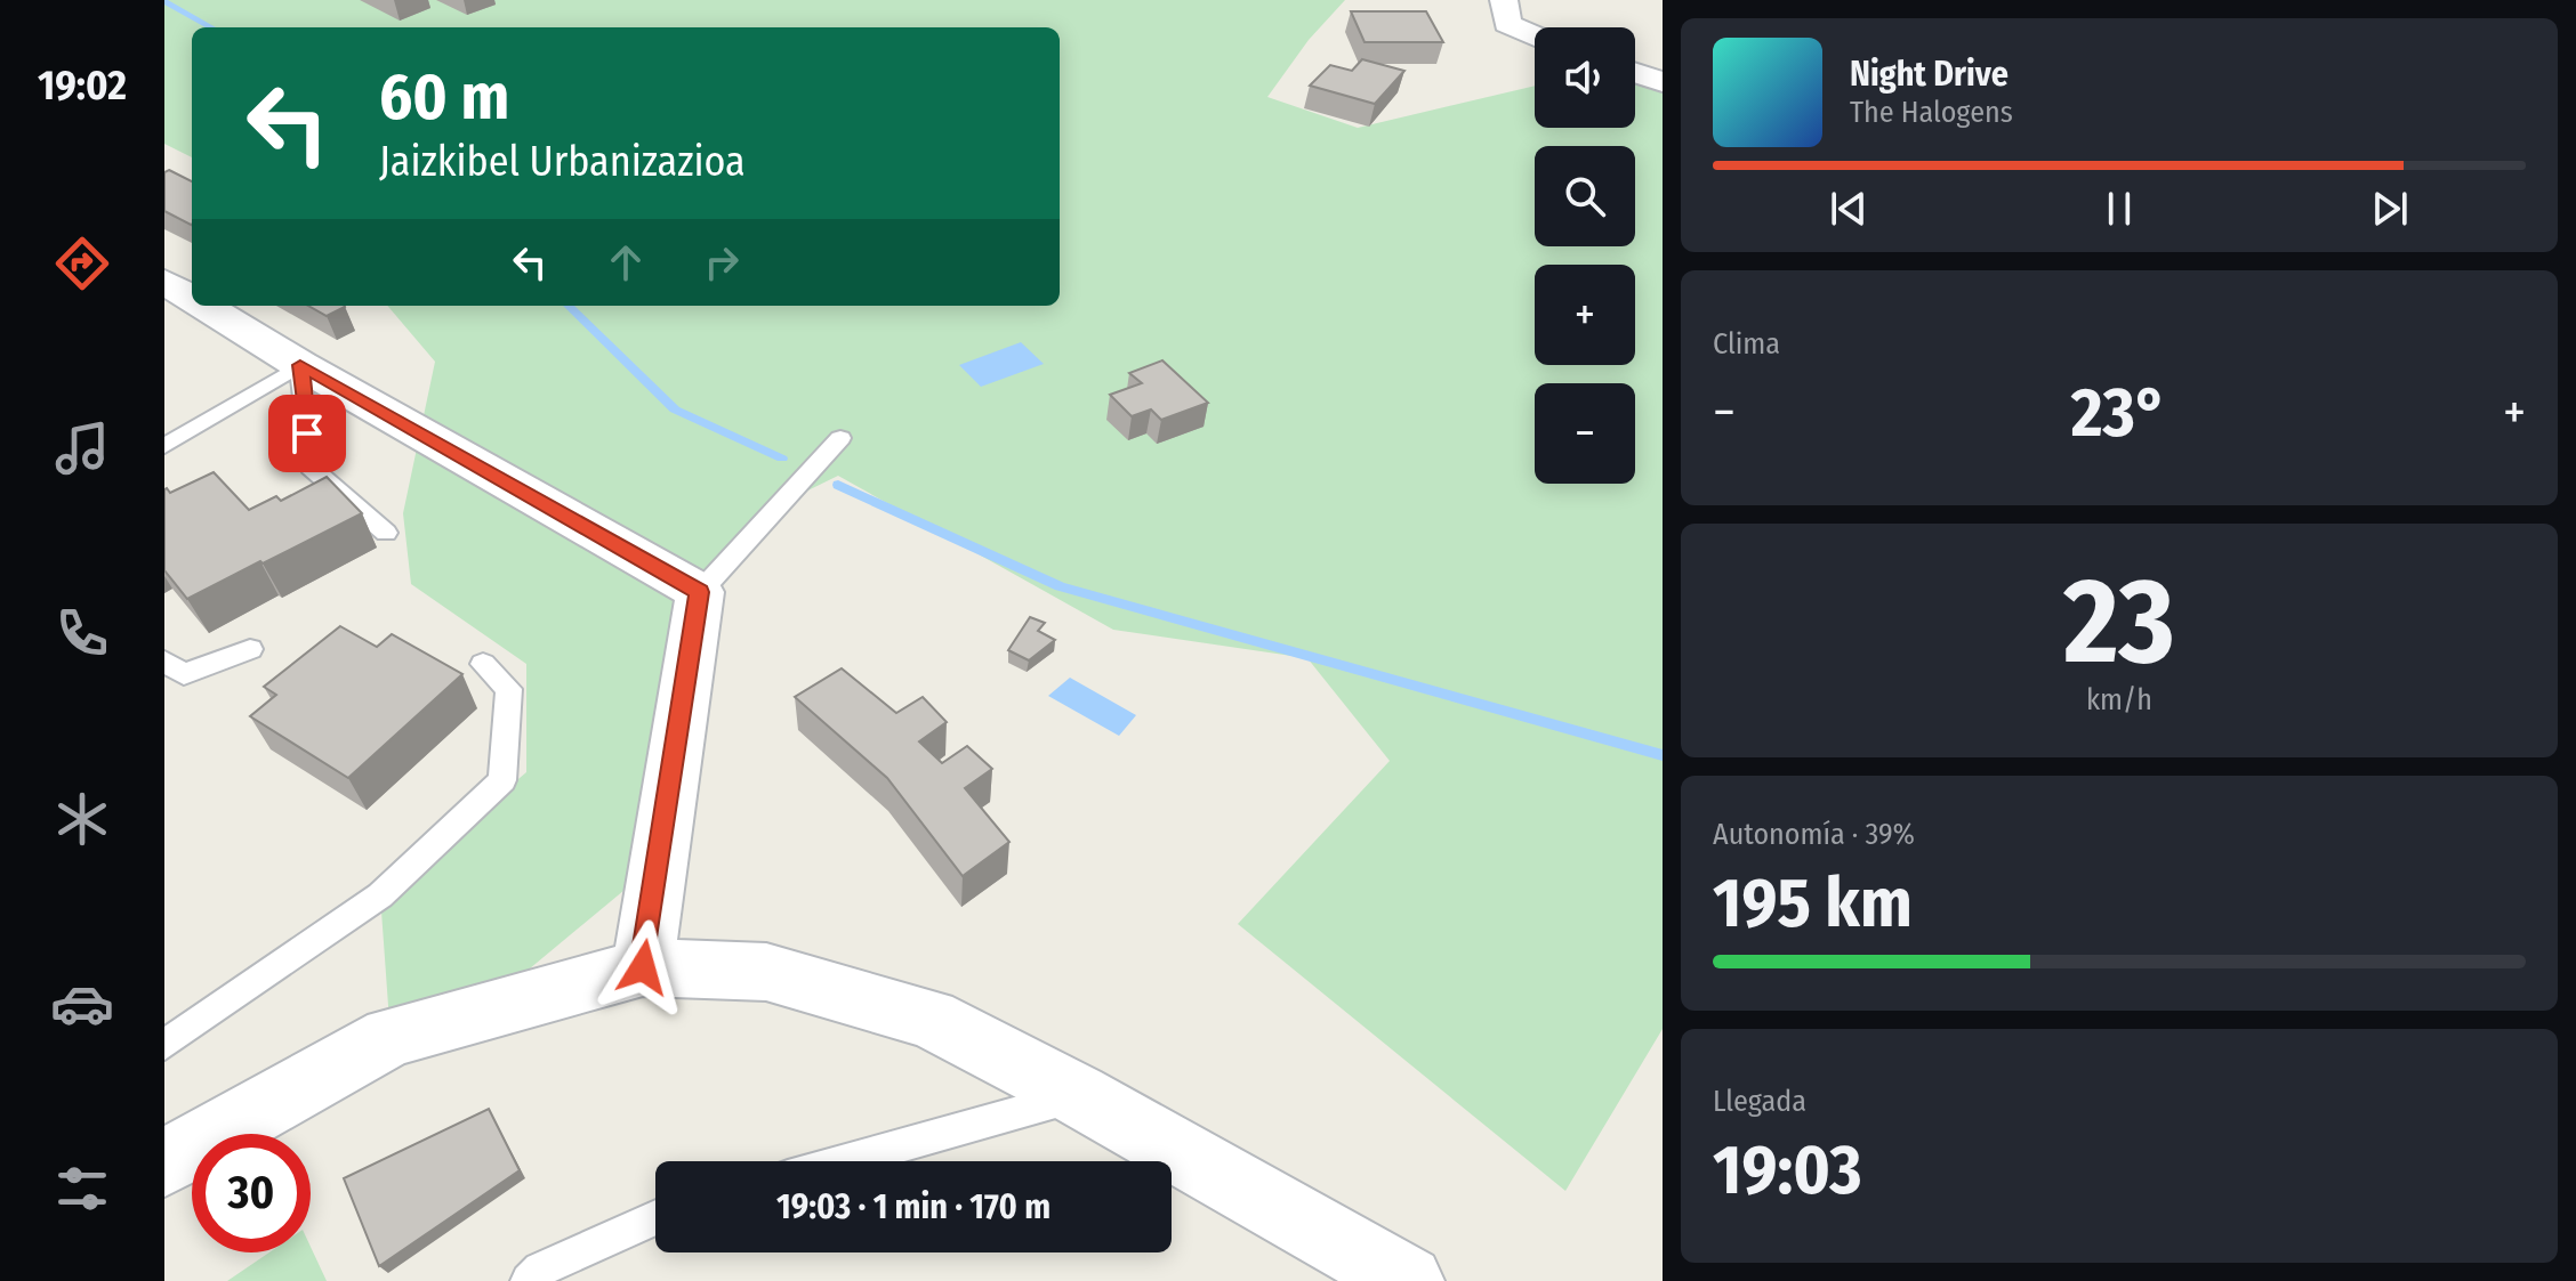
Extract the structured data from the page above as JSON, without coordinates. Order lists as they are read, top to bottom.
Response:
{
  "page": {
    "tabs": "19:02",
    "map_buttons": ["+", "−"],
    "turn": ["60 m", "Jaizkibel Urbanizazioa"],
    "song": ["Night Drive", "The Halogens"],
    "tile": [
      "Clima",
      ["23", "km/h"],
      ["Autonomía · 39%", "195 km"],
      ["Llegada", "19:03"]
    ],
    "heat": ["−", "23°", "+"],
    "limit": "30",
    "trip": "19:03 · 1 min · 170 m"
  }
}
